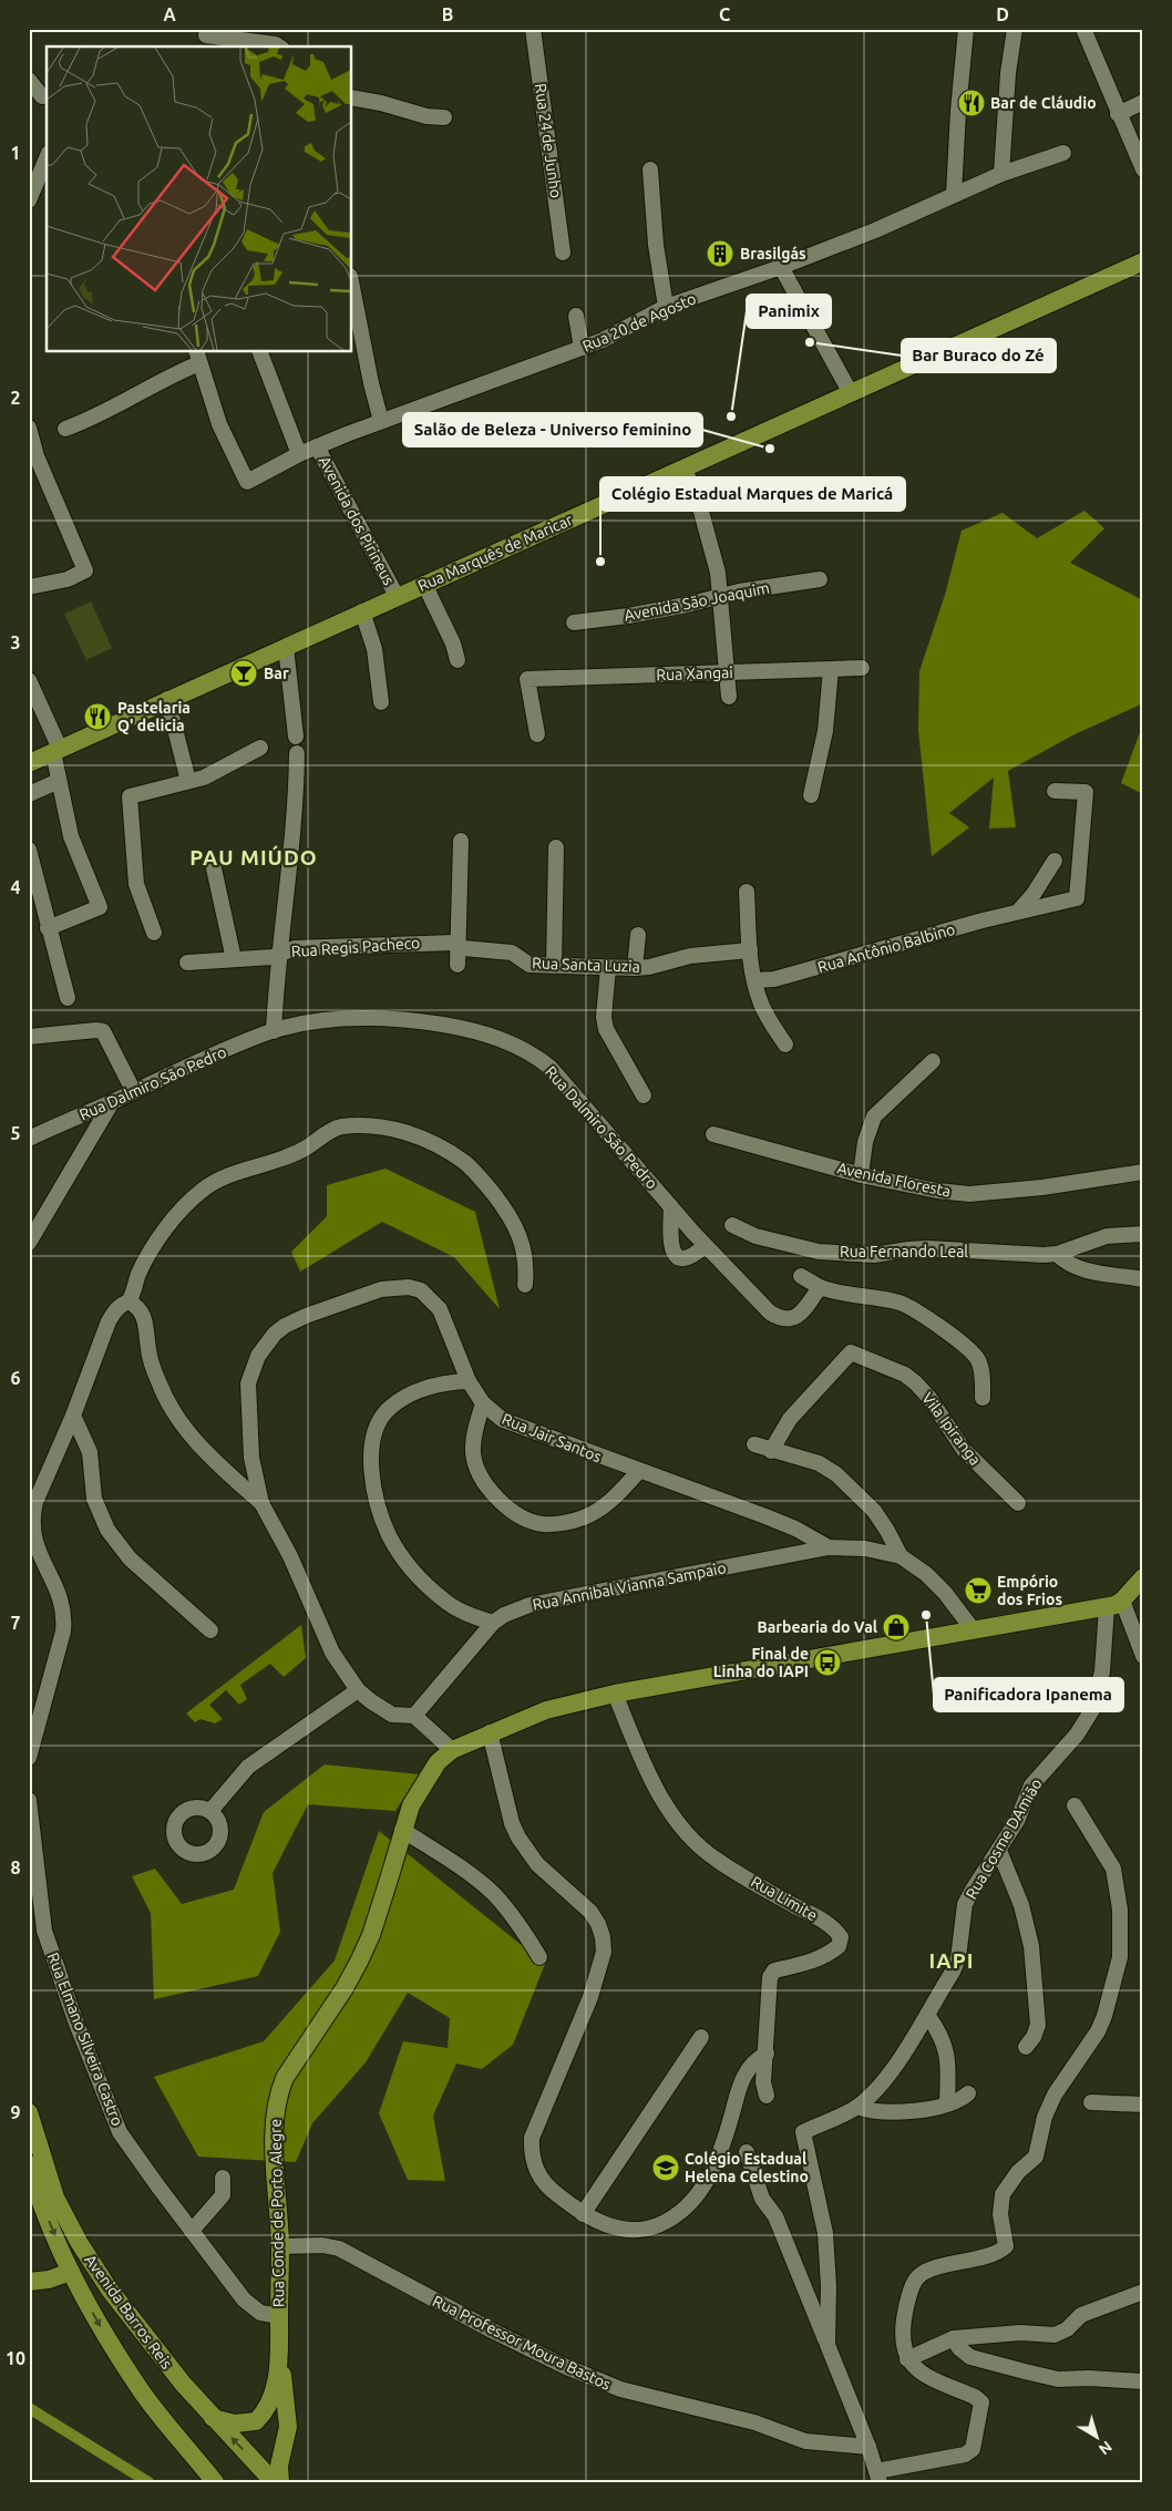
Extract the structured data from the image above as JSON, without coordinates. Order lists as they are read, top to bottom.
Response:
{
  "streets": {
    "main road": ["Rua Marquês de Maricar", "Rua Conde de Porto Alegre", "Avenida Barros Reis"],
    "street": [
      "Rua 24 de Junho",
      "Rua 20 de Agosto",
      "Avenida dos Pirineus",
      "Avenida São Joaquim",
      "Rua Xangai",
      "Rua Regis Pacheco",
      "Rua Antônio Balbino",
      "Rua Santa Luzia",
      "Rua Dalmiro São Pedro",
      "Avenida Floresta",
      "Rua Fernando Leal",
      "Vila Ipiranga",
      "Rua Jair Santos",
      "Rua Annibal Vianna Sampaio",
      "Rua Cosme DAmião",
      "Rua Limite",
      "Rua Elmano Silveira Castro",
      "Rua Professor Moura Bastos"
    ]
  },
  "crossings": [
    ["Rua 20 de Agosto", "Avenida dos Pirineus"],
    ["Avenida dos Pirineus", "Rua Marquês de Maricar"],
    ["Rua Regis Pacheco", "Rua Santa Luzia"],
    ["Rua Jair Santos", "Rua Annibal Vianna Sampaio"],
    ["Rua Cosme DAmião", "Rua Conde de Porto Alegre"],
    ["Rua Limite", "Rua Conde de Porto Alegre"],
    ["Rua Elmano Silveira Castro", "Rua Conde de Porto Alegre"],
    ["Rua Conde de Porto Alegre", "Rua Professor Moura Bastos"]
  ],
  "districts": ["PAU MIÚDO", "IAPI"],
  "places": {
    "restaurant": ["Bar de Cláudio", "Pastelaria Q' delicia"],
    "building": ["Brasilgás"],
    "other": [
      "Bar Buraco do Zé",
      "Panimix",
      "Salão de Beleza - Universo feminino",
      "Colégio Estadual Marques de Maricá",
      "Panificadora Ipanema"
    ],
    "bar": ["Bar"],
    "supermarket": ["Empório dos Frios"],
    "shop": ["Barbearia do Val"],
    "bus stop": ["Final de Linha do IAPI"],
    "school or university": ["Colégio Estadual Helena Celestino"]
  },
  "north": "bottom right",
  "grid": {
    "columns": [
      "A",
      "B",
      "C",
      "D"
    ],
    "rows": [
      "1",
      "2",
      "3",
      "4",
      "5",
      "6",
      "7",
      "8",
      "9",
      "10"
    ]
  }
}
